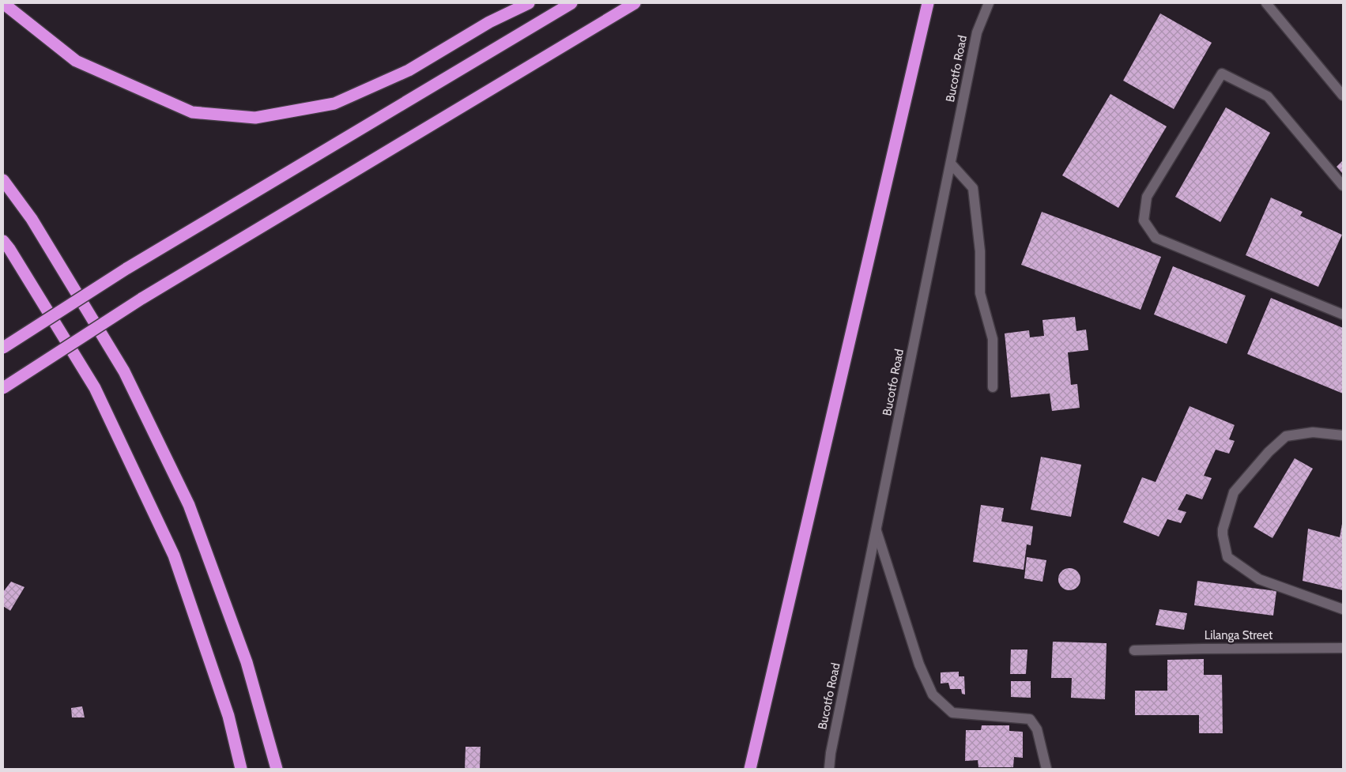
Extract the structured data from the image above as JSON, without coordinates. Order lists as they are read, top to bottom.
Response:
{
  "streets": {
    "street": ["Bucotfo Road", "Lilanga Street"]
  }
}
